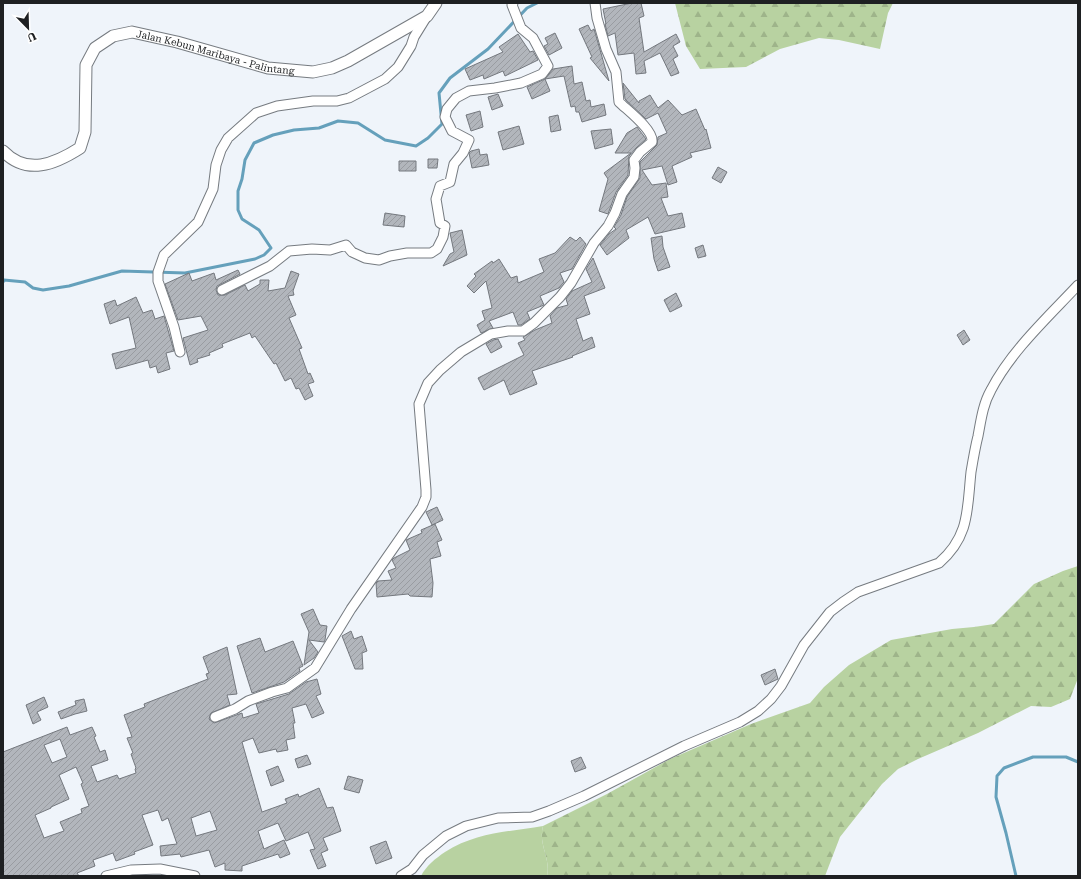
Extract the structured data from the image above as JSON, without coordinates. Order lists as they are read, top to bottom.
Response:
{
  "streets": {
    "street": ["Jalan Kebun Maribaya - Palintang"]
  },
  "north": "bottom right"
}
